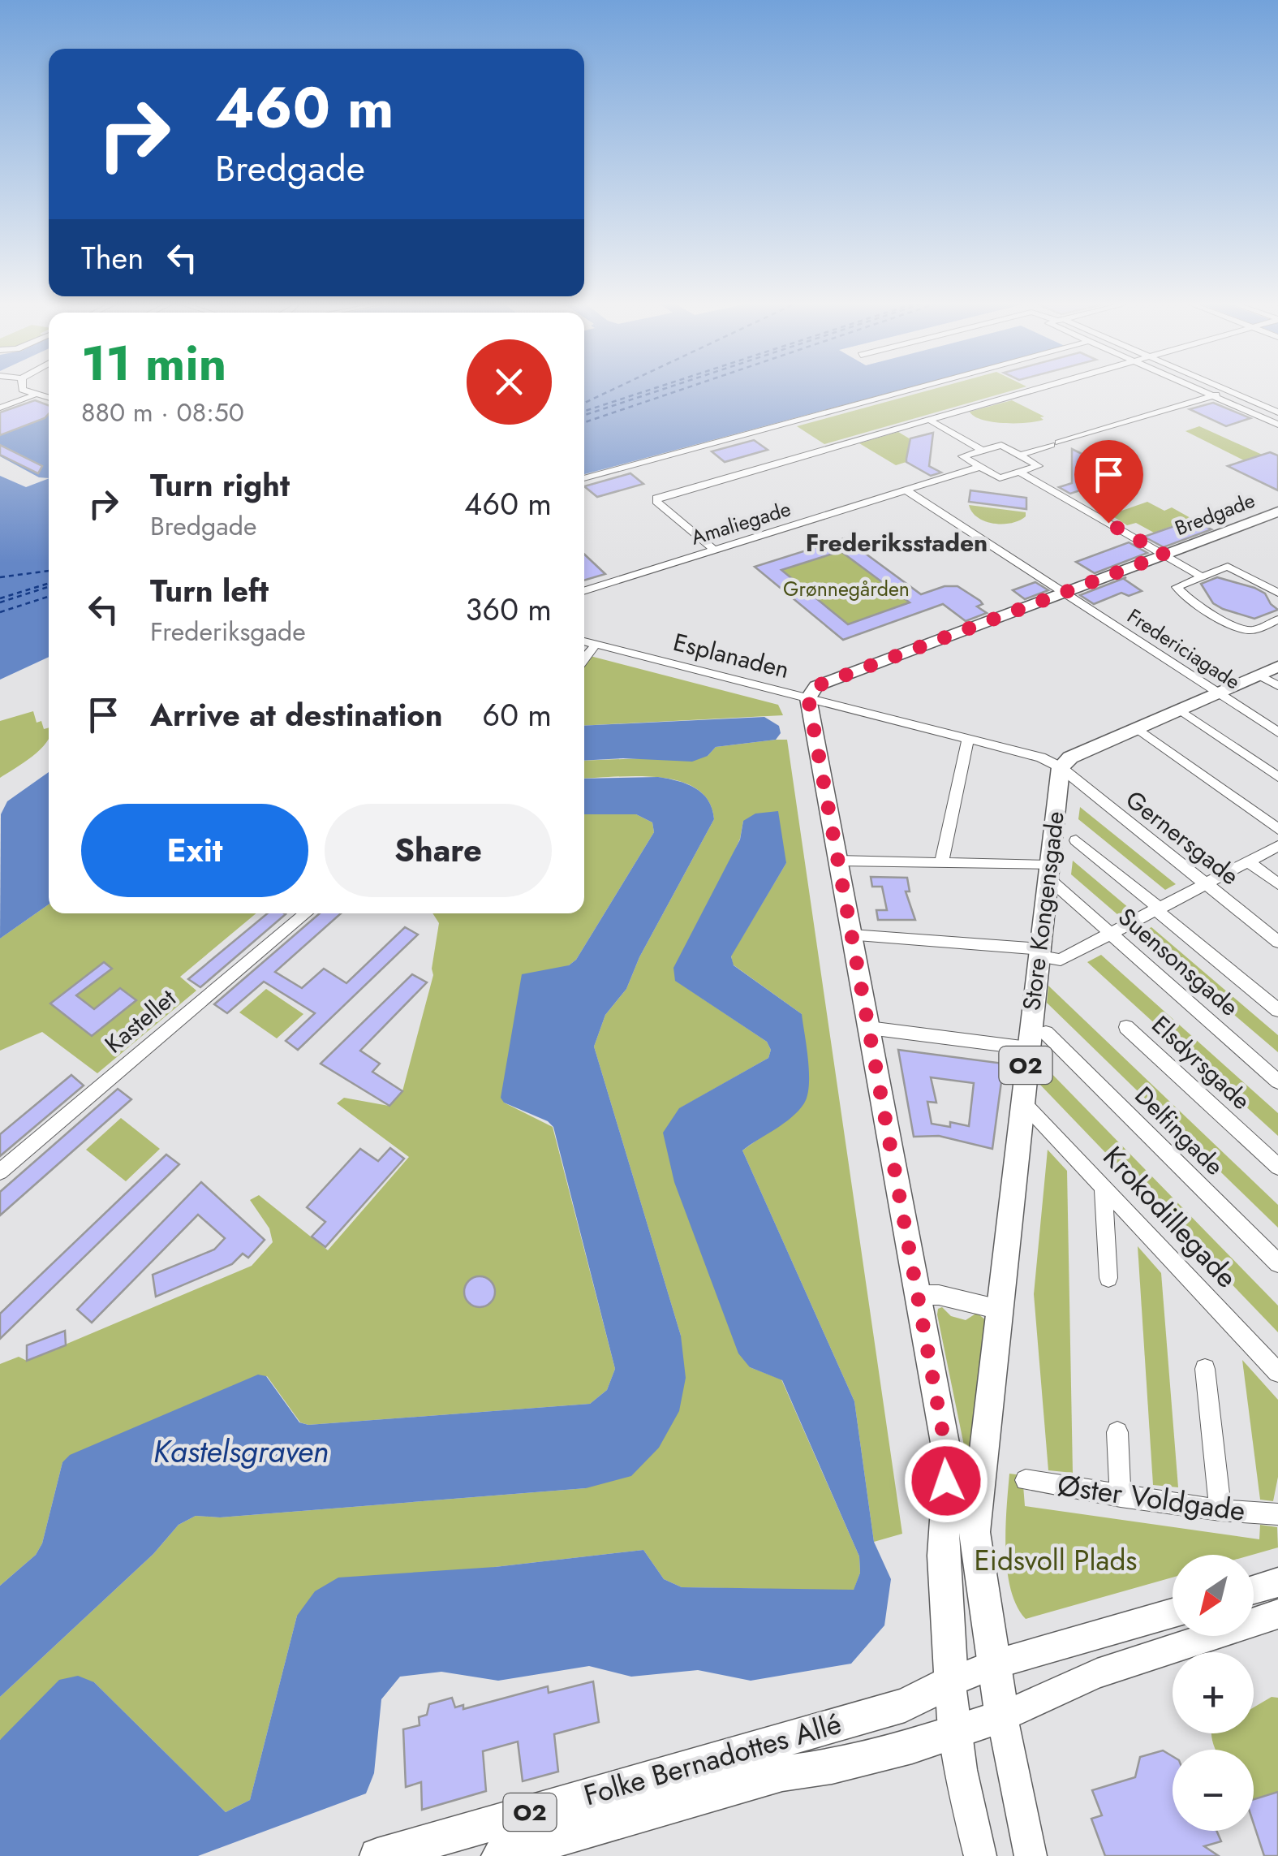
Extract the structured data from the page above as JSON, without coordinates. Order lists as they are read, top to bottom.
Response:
{
  "streets": {
    "main road": [
      "Bredgade",
      "Store Kongensgade",
      "O2",
      "Folke Bernadottes Allé"
    ],
    "street": [
      "Amaliegade",
      "Fredericiagade",
      "Esplanaden",
      "Gernersgade",
      "Suensonsgade",
      "Kastellet",
      "Elsdyrsgade",
      "Delfingade",
      "Krokodillegade",
      "Øster Voldgade"
    ]
  },
  "crossings": [
    ["Bredgade", "Fredericiagade"],
    ["Bredgade", "Esplanaden"],
    ["Bredgade", "O2"],
    ["Amaliegade", "Fredericiagade"],
    ["Esplanaden", "Gernersgade"],
    ["Esplanaden", "Store Kongensgade"],
    ["Esplanaden", "O2"],
    ["Gernersgade", "Store Kongensgade"],
    ["Store Kongensgade", "Suensonsgade"],
    ["Store Kongensgade", "O2"],
    ["Store Kongensgade", "Delfingade"],
    ["Store Kongensgade", "Krokodillegade"],
    ["O2", "Folke Bernadottes Allé"]
  ],
  "districts": ["Frederiksstaden"],
  "water": ["Kastelsgraven"],
  "parks": ["Grønnegården", "Eidsvoll Plads"],
  "north": "bottom left",
  "page": {
    "turn": ["460 m", "Bredgade"],
    "then": "Then",
    "heading": ["11 min", "880 m · 08:50"],
    "list": [
      {
        "name": "Turn right",
        "note": "Bredgade",
        "value": "460 m"
      },
      {
        "name": "Turn left",
        "note": "Frederiksgade",
        "value": "360 m"
      },
      {
        "name": "Arrive at destination",
        "value": "60 m"
      }
    ],
    "buttons": ["Exit", "Share"],
    "map_buttons": ["+", "−"]
  }
}
